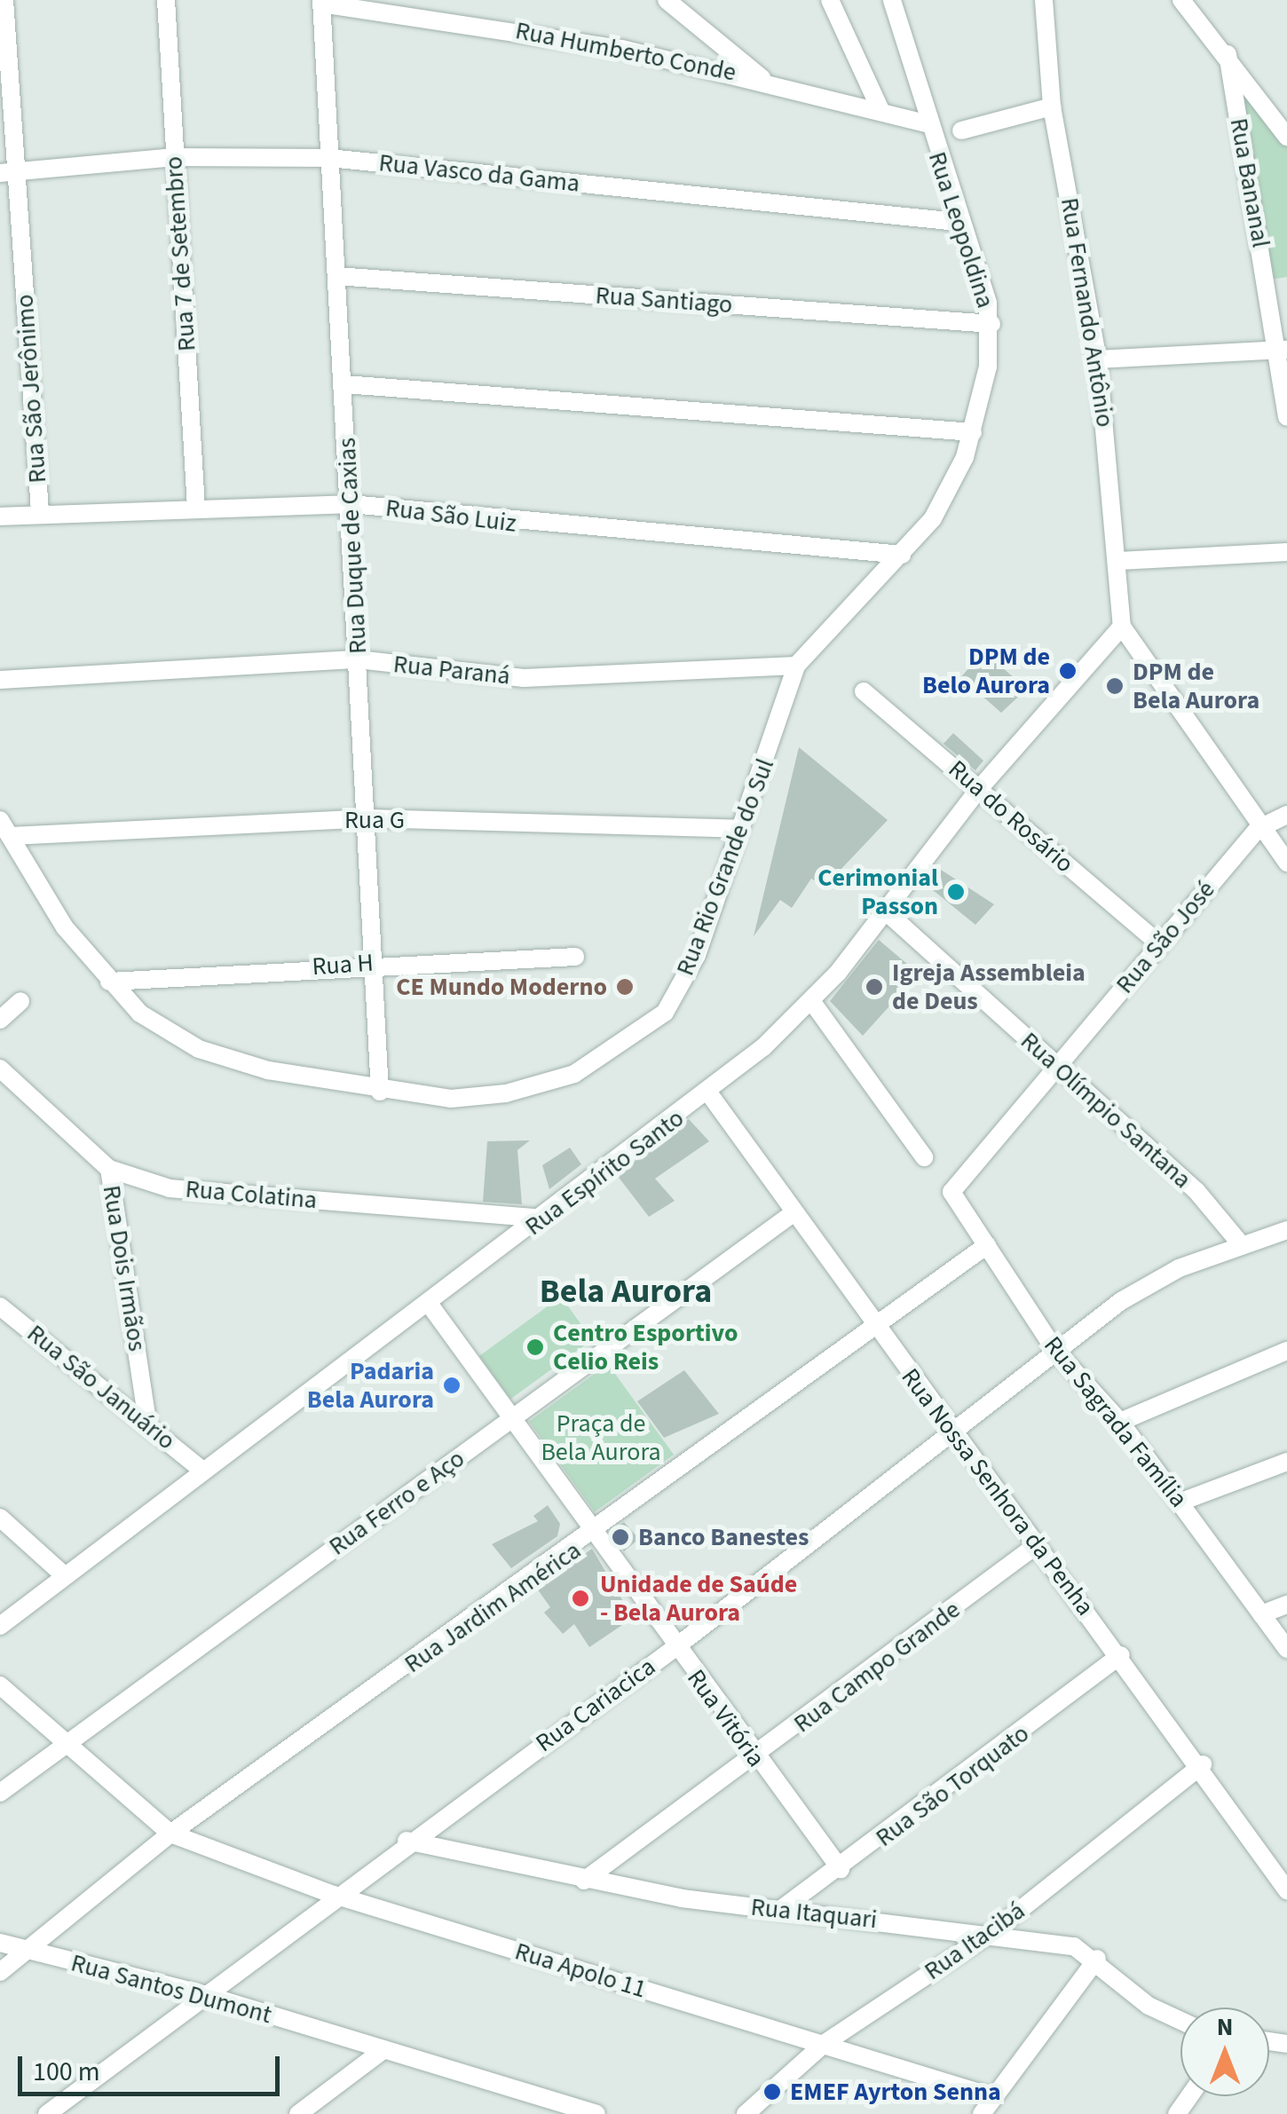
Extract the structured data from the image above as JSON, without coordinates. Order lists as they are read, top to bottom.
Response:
{
  "streets": {
    "street": [
      "Rua Humberto Conde",
      "Rua Vasco da Gama",
      "Rua Bananal",
      "Rua Leopoldina",
      "Rua 7 de Setembro",
      "Rua Santiago",
      "Rua Fernando Antônio",
      "Rua São Jerônimo",
      "Rua São Luiz",
      "Rua Duque de Caxias",
      "Rua Paraná",
      "Rua do Rosário",
      "Rua G",
      "Rua Rio Grande do Sul",
      "Rua São José",
      "Rua H",
      "Rua Olímpio Santana",
      "Rua Espírito Santo",
      "Rua Colatina",
      "Rua Dois Irmãos",
      "Rua São Januário",
      "Rua Sagrada Família",
      "Rua Nossa Senhora da Penha",
      "Rua Ferro e Aço",
      "Rua Jardim América",
      "Rua Campo Grande",
      "Rua Cariacica",
      "Rua Vitória",
      "Rua São Torquato",
      "Rua Itaquari",
      "Rua Itacibá",
      "Rua Apolo 11",
      "Rua Santos Dumont"
    ]
  },
  "crossings": [
    ["Rua Humberto Conde", "Rua Leopoldina"],
    ["Rua Humberto Conde", "Rua Duque de Caxias"],
    ["Rua Vasco da Gama", "Rua Leopoldina"],
    ["Rua Vasco da Gama", "Rua 7 de Setembro"],
    ["Rua Vasco da Gama", "Rua São Jerônimo"],
    ["Rua Vasco da Gama", "Rua Duque de Caxias"],
    ["Rua Leopoldina", "Rua Santiago"],
    ["Rua Leopoldina", "Rua São Luiz"],
    ["Rua Leopoldina", "Rua Paraná"],
    ["Rua Leopoldina", "Rua Rio Grande do Sul"],
    ["Rua 7 de Setembro", "Rua São Luiz"],
    ["Rua Santiago", "Rua Duque de Caxias"],
    ["Rua Fernando Antônio", "Rua Espírito Santo"],
    ["Rua São Jerônimo", "Rua São Luiz"],
    ["Rua São Luiz", "Rua Duque de Caxias"],
    ["Rua Duque de Caxias", "Rua Paraná"],
    ["Rua Duque de Caxias", "Rua G"],
    ["Rua Duque de Caxias", "Rua Rio Grande do Sul"],
    ["Rua Duque de Caxias", "Rua H"],
    ["Rua Paraná", "Rua Rio Grande do Sul"],
    ["Rua do Rosário", "Rua São José"],
    ["Rua do Rosário", "Rua Espírito Santo"],
    ["Rua G", "Rua Rio Grande do Sul"],
    ["Rua Rio Grande do Sul", "Rua H"],
    ["Rua São José", "Rua Olímpio Santana"],
    ["Rua São José", "Rua Sagrada Família"],
    ["Rua Olímpio Santana", "Rua Espírito Santo"],
    ["Rua Olímpio Santana", "Rua Cariacica"],
    ["Rua Espírito Santo", "Rua Colatina"],
    ["Rua Espírito Santo", "Rua São Januário"],
    ["Rua Espírito Santo", "Rua Nossa Senhora da Penha"],
    ["Rua Espírito Santo", "Rua Vitória"],
    ["Rua Colatina", "Rua Dois Irmãos"],
    ["Rua Dois Irmãos", "Rua São Januário"],
    ["Rua Sagrada Família", "Rua Jardim América"],
    ["Rua Sagrada Família", "Rua Cariacica"],
    ["Rua Nossa Senhora da Penha", "Rua Ferro e Aço"],
    ["Rua Nossa Senhora da Penha", "Rua Jardim América"],
    ["Rua Nossa Senhora da Penha", "Rua Campo Grande"],
    ["Rua Nossa Senhora da Penha", "Rua Cariacica"],
    ["Rua Nossa Senhora da Penha", "Rua São Torquato"],
    ["Rua Nossa Senhora da Penha", "Rua Itacibá"],
    ["Rua Ferro e Aço", "Rua Vitória"],
    ["Rua Ferro e Aço", "Rua Apolo 11"],
    ["Rua Jardim América", "Rua Vitória"],
    ["Rua Jardim América", "Rua Apolo 11"],
    ["Rua Jardim América", "Rua Santos Dumont"],
    ["Rua Campo Grande", "Rua Vitória"],
    ["Rua Campo Grande", "Rua Itaquari"],
    ["Rua Cariacica", "Rua Vitória"],
    ["Rua Cariacica", "Rua Itaquari"],
    ["Rua Cariacica", "Rua Apolo 11"],
    ["Rua Cariacica", "Rua Santos Dumont"],
    ["Rua Vitória", "Rua São Torquato"],
    ["Rua São Torquato", "Rua Itaquari"],
    ["Rua Itaquari", "Rua Itacibá"],
    ["Rua Itacibá", "Rua Apolo 11"]
  ],
  "districts": ["Bela Aurora"],
  "parks": ["Praça de Bela Aurora"],
  "places": [
    "DPM de Belo Aurora",
    "DPM de Bela Aurora",
    "Cerimonial Passon",
    "CE Mundo Moderno",
    "Igreja Assembleia de Deus",
    "Centro Esportivo Celio Reis",
    "Padaria Bela Aurora",
    "Banco Banestes",
    "Unidade de Saúde - Bela Aurora",
    "EMEF Ayrton Senna"
  ],
  "scale_bar": "100 m",
  "north": "top"
}
